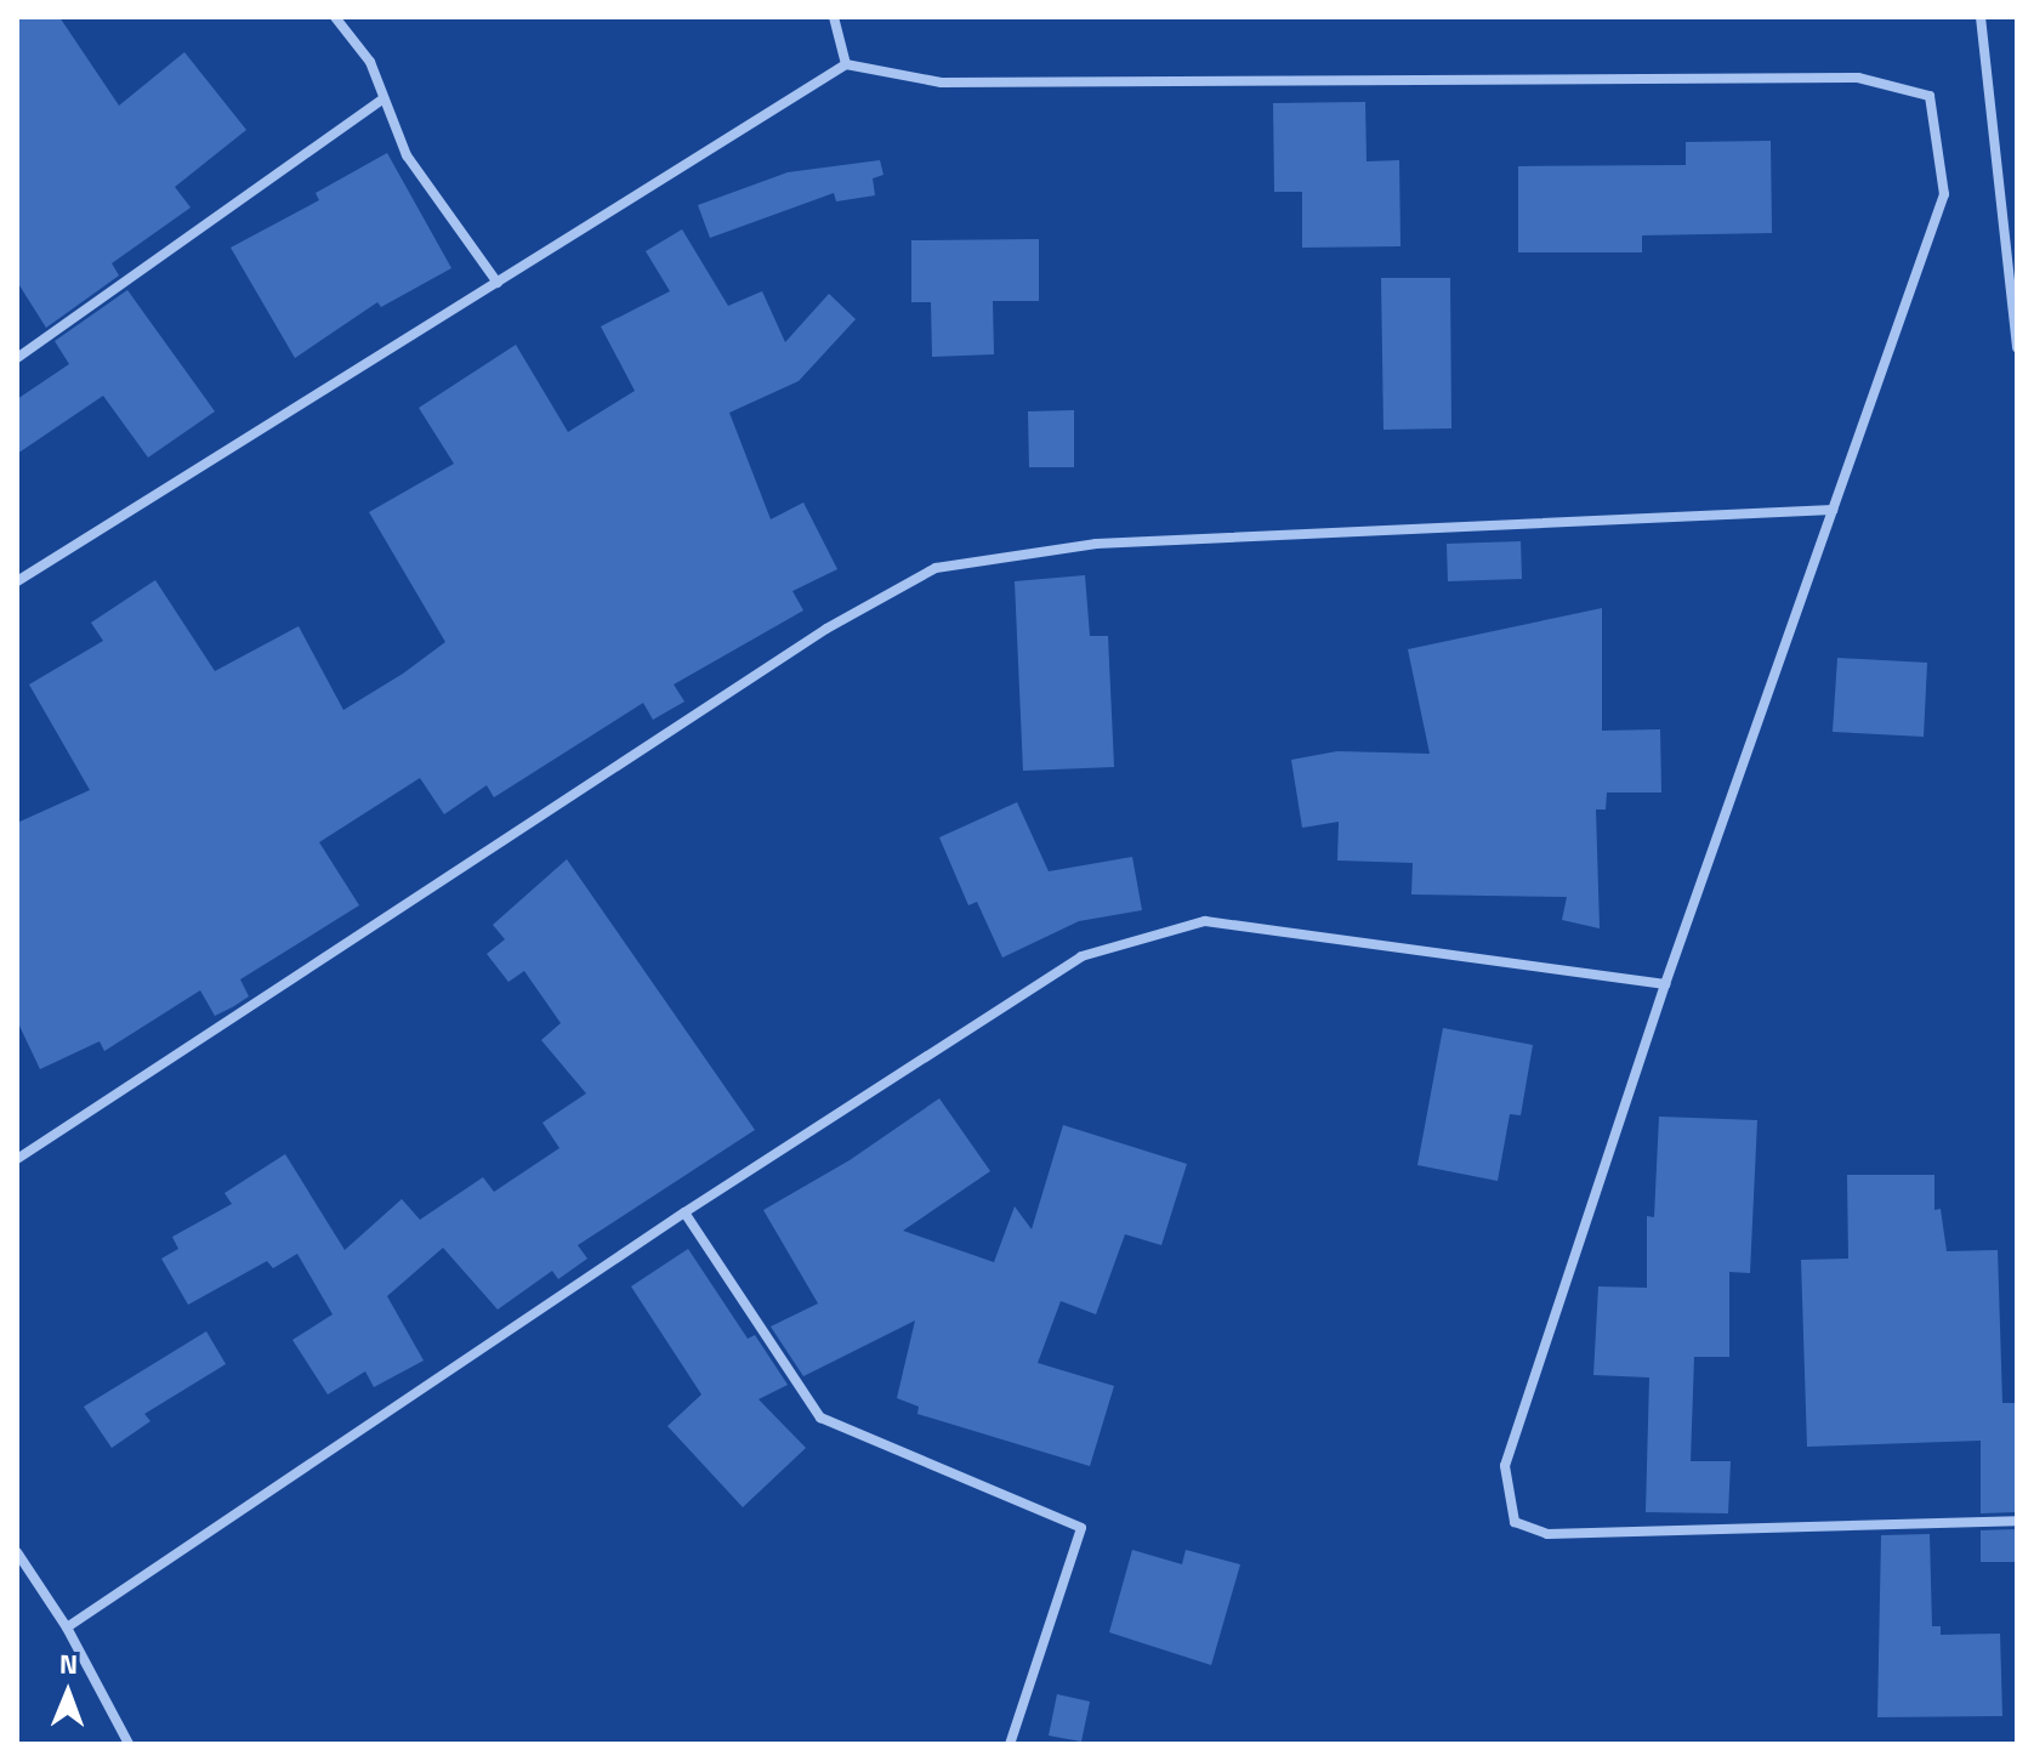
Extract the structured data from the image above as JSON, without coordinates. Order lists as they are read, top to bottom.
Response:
{
  "north": "top"
}
